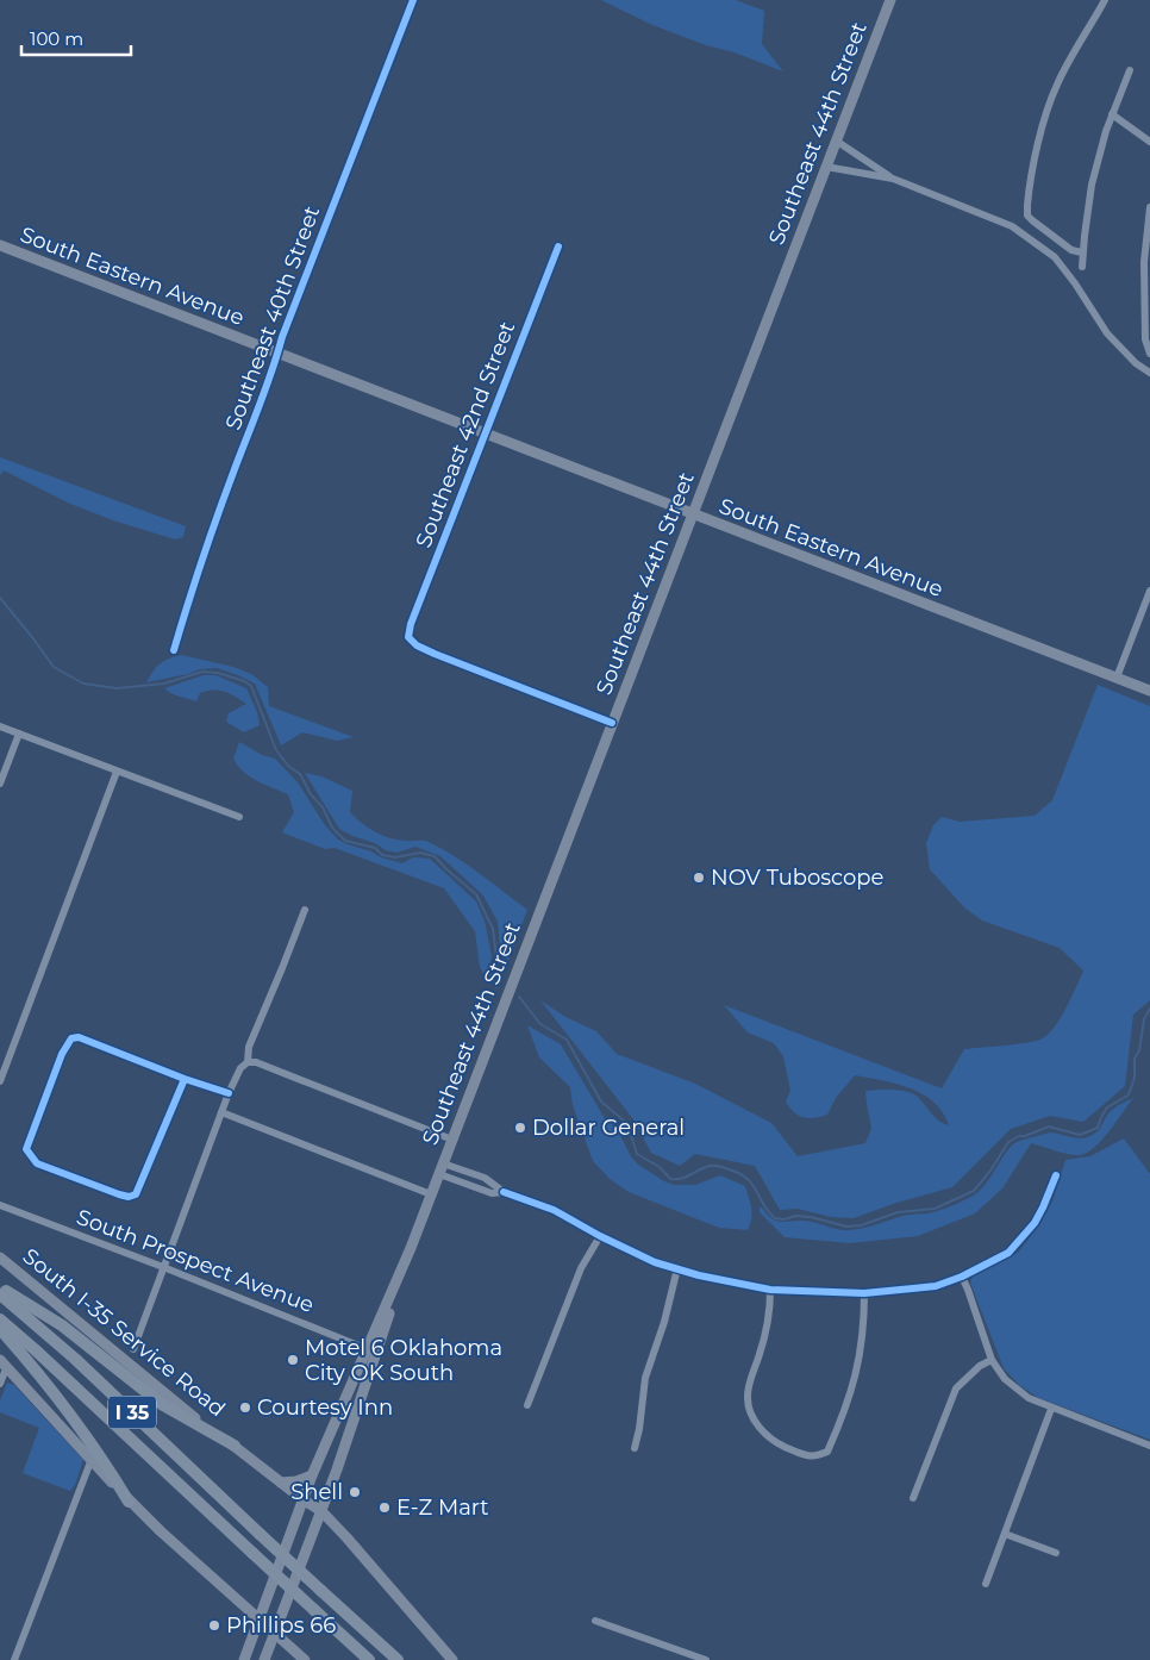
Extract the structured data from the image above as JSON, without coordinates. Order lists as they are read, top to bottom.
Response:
{
  "streets": {
    "highway": ["I 35"],
    "main road": ["Southeast 44th Street", "South Eastern Avenue", "South I-35 Service Road"],
    "street": ["Southeast 40th Street", "Southeast 42nd Street", "South Prospect Avenue"]
  },
  "crossings": [
    ["Southeast 44th Street", "South Eastern Avenue"],
    ["Southeast 44th Street", "Southeast 42nd Street"],
    ["Southeast 44th Street", "South Prospect Avenue"],
    ["Southeast 44th Street", "South I-35 Service Road"],
    ["South Eastern Avenue", "Southeast 40th Street"],
    ["South Eastern Avenue", "Southeast 42nd Street"]
  ],
  "places": [
    "NOV Tuboscope",
    "Dollar General",
    "Motel 6 Oklahoma City OK South",
    "Courtesy Inn",
    "Shell",
    "E-Z Mart",
    "Phillips 66"
  ],
  "scale_bar": "100 m"
}
